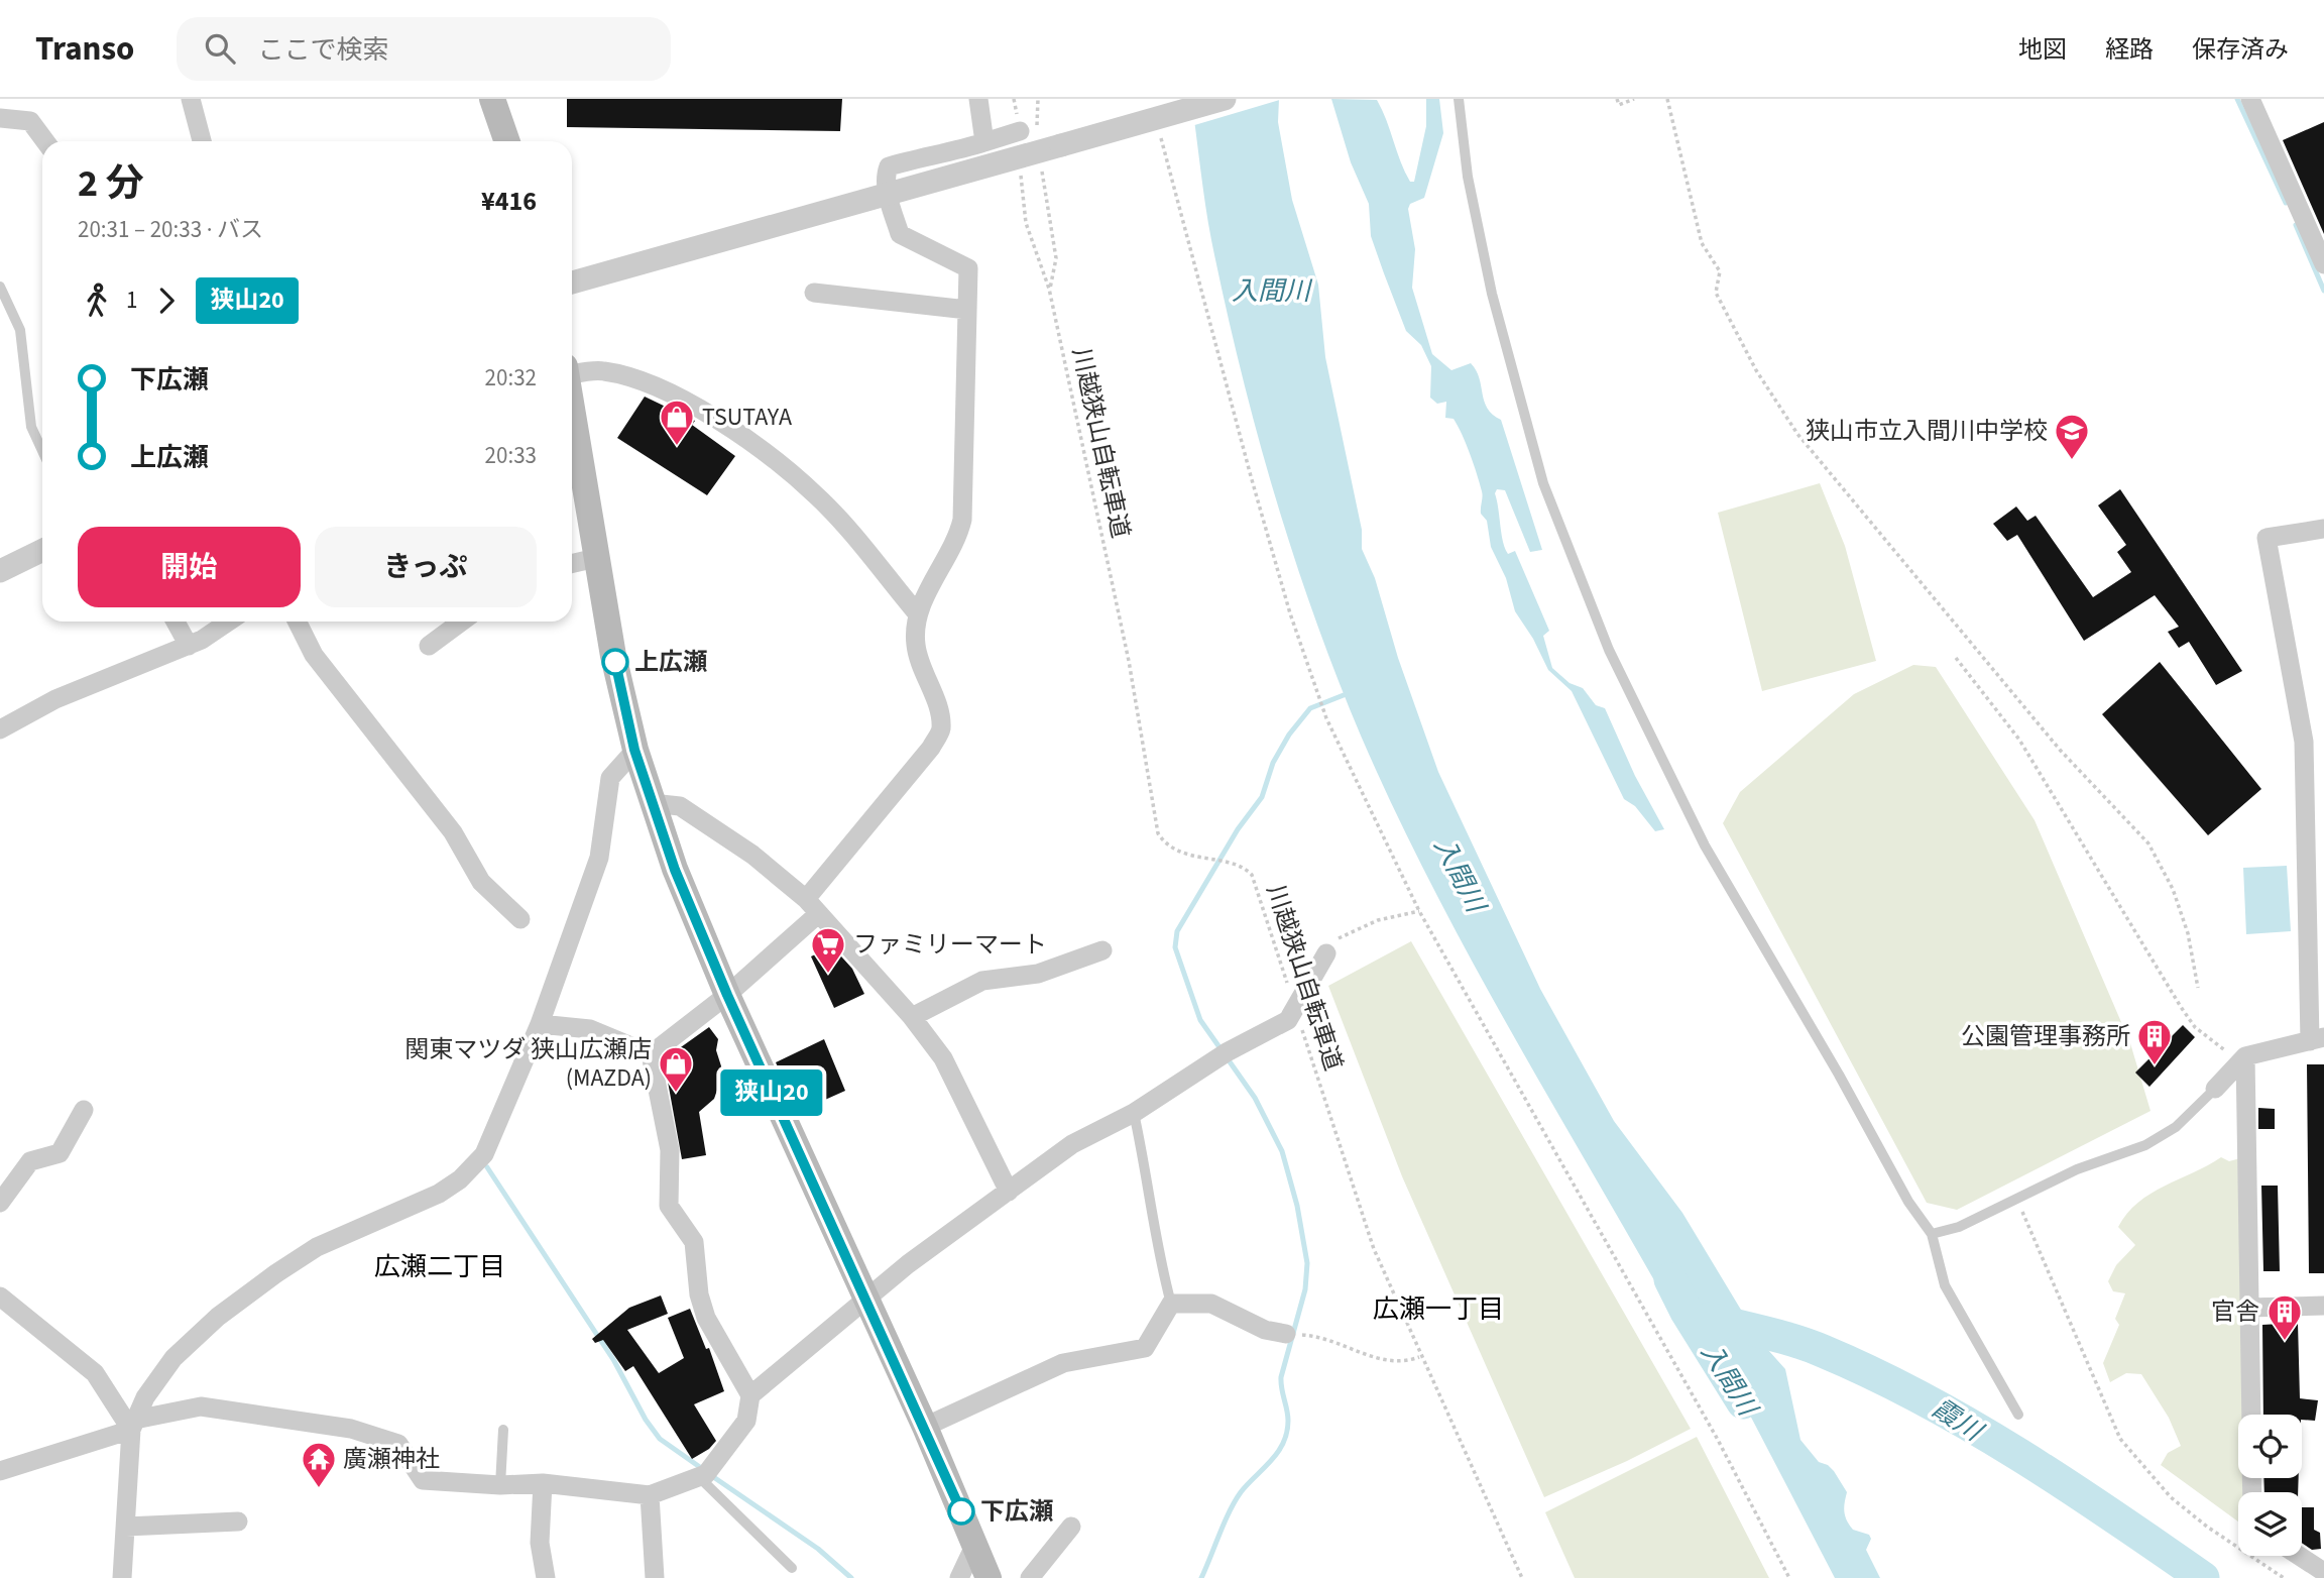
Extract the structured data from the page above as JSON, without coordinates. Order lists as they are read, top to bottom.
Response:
{
  "streets": {
    "path": ["川越狭山自転車道"]
  },
  "districts": ["広瀬二丁目", "広瀬一丁目"],
  "water": ["入間川", "霞川"],
  "places": {
    "shop": ["TSUTAYA", "関東マツダ 狭山広瀬店 (MAZDA)"],
    "school or university": ["狭山市立入間川中学校"],
    "other": ["上広瀬", "下広瀬"],
    "supermarket": ["ファミリーマート"],
    "building": ["公園管理事務所", "官舎"],
    "temple": ["廣瀬神社"]
  },
  "lines": ["bus line 狭山20"],
  "page": {
    "header": "Transo",
    "search": "ここで検索",
    "nav": ["地図", "経路", "保存済み"],
    "on_map": "狭山20",
    "heading": ["2 分", "20:31 – 20:33 · バス", "¥416"],
    "legs": ["1", "狭山20"],
    "list": [
      {
        "name": "下広瀬",
        "value": "20:32"
      },
      {
        "name": "上広瀬",
        "value": "20:33"
      }
    ],
    "buttons": ["開始", "きっぷ"]
  }
}
